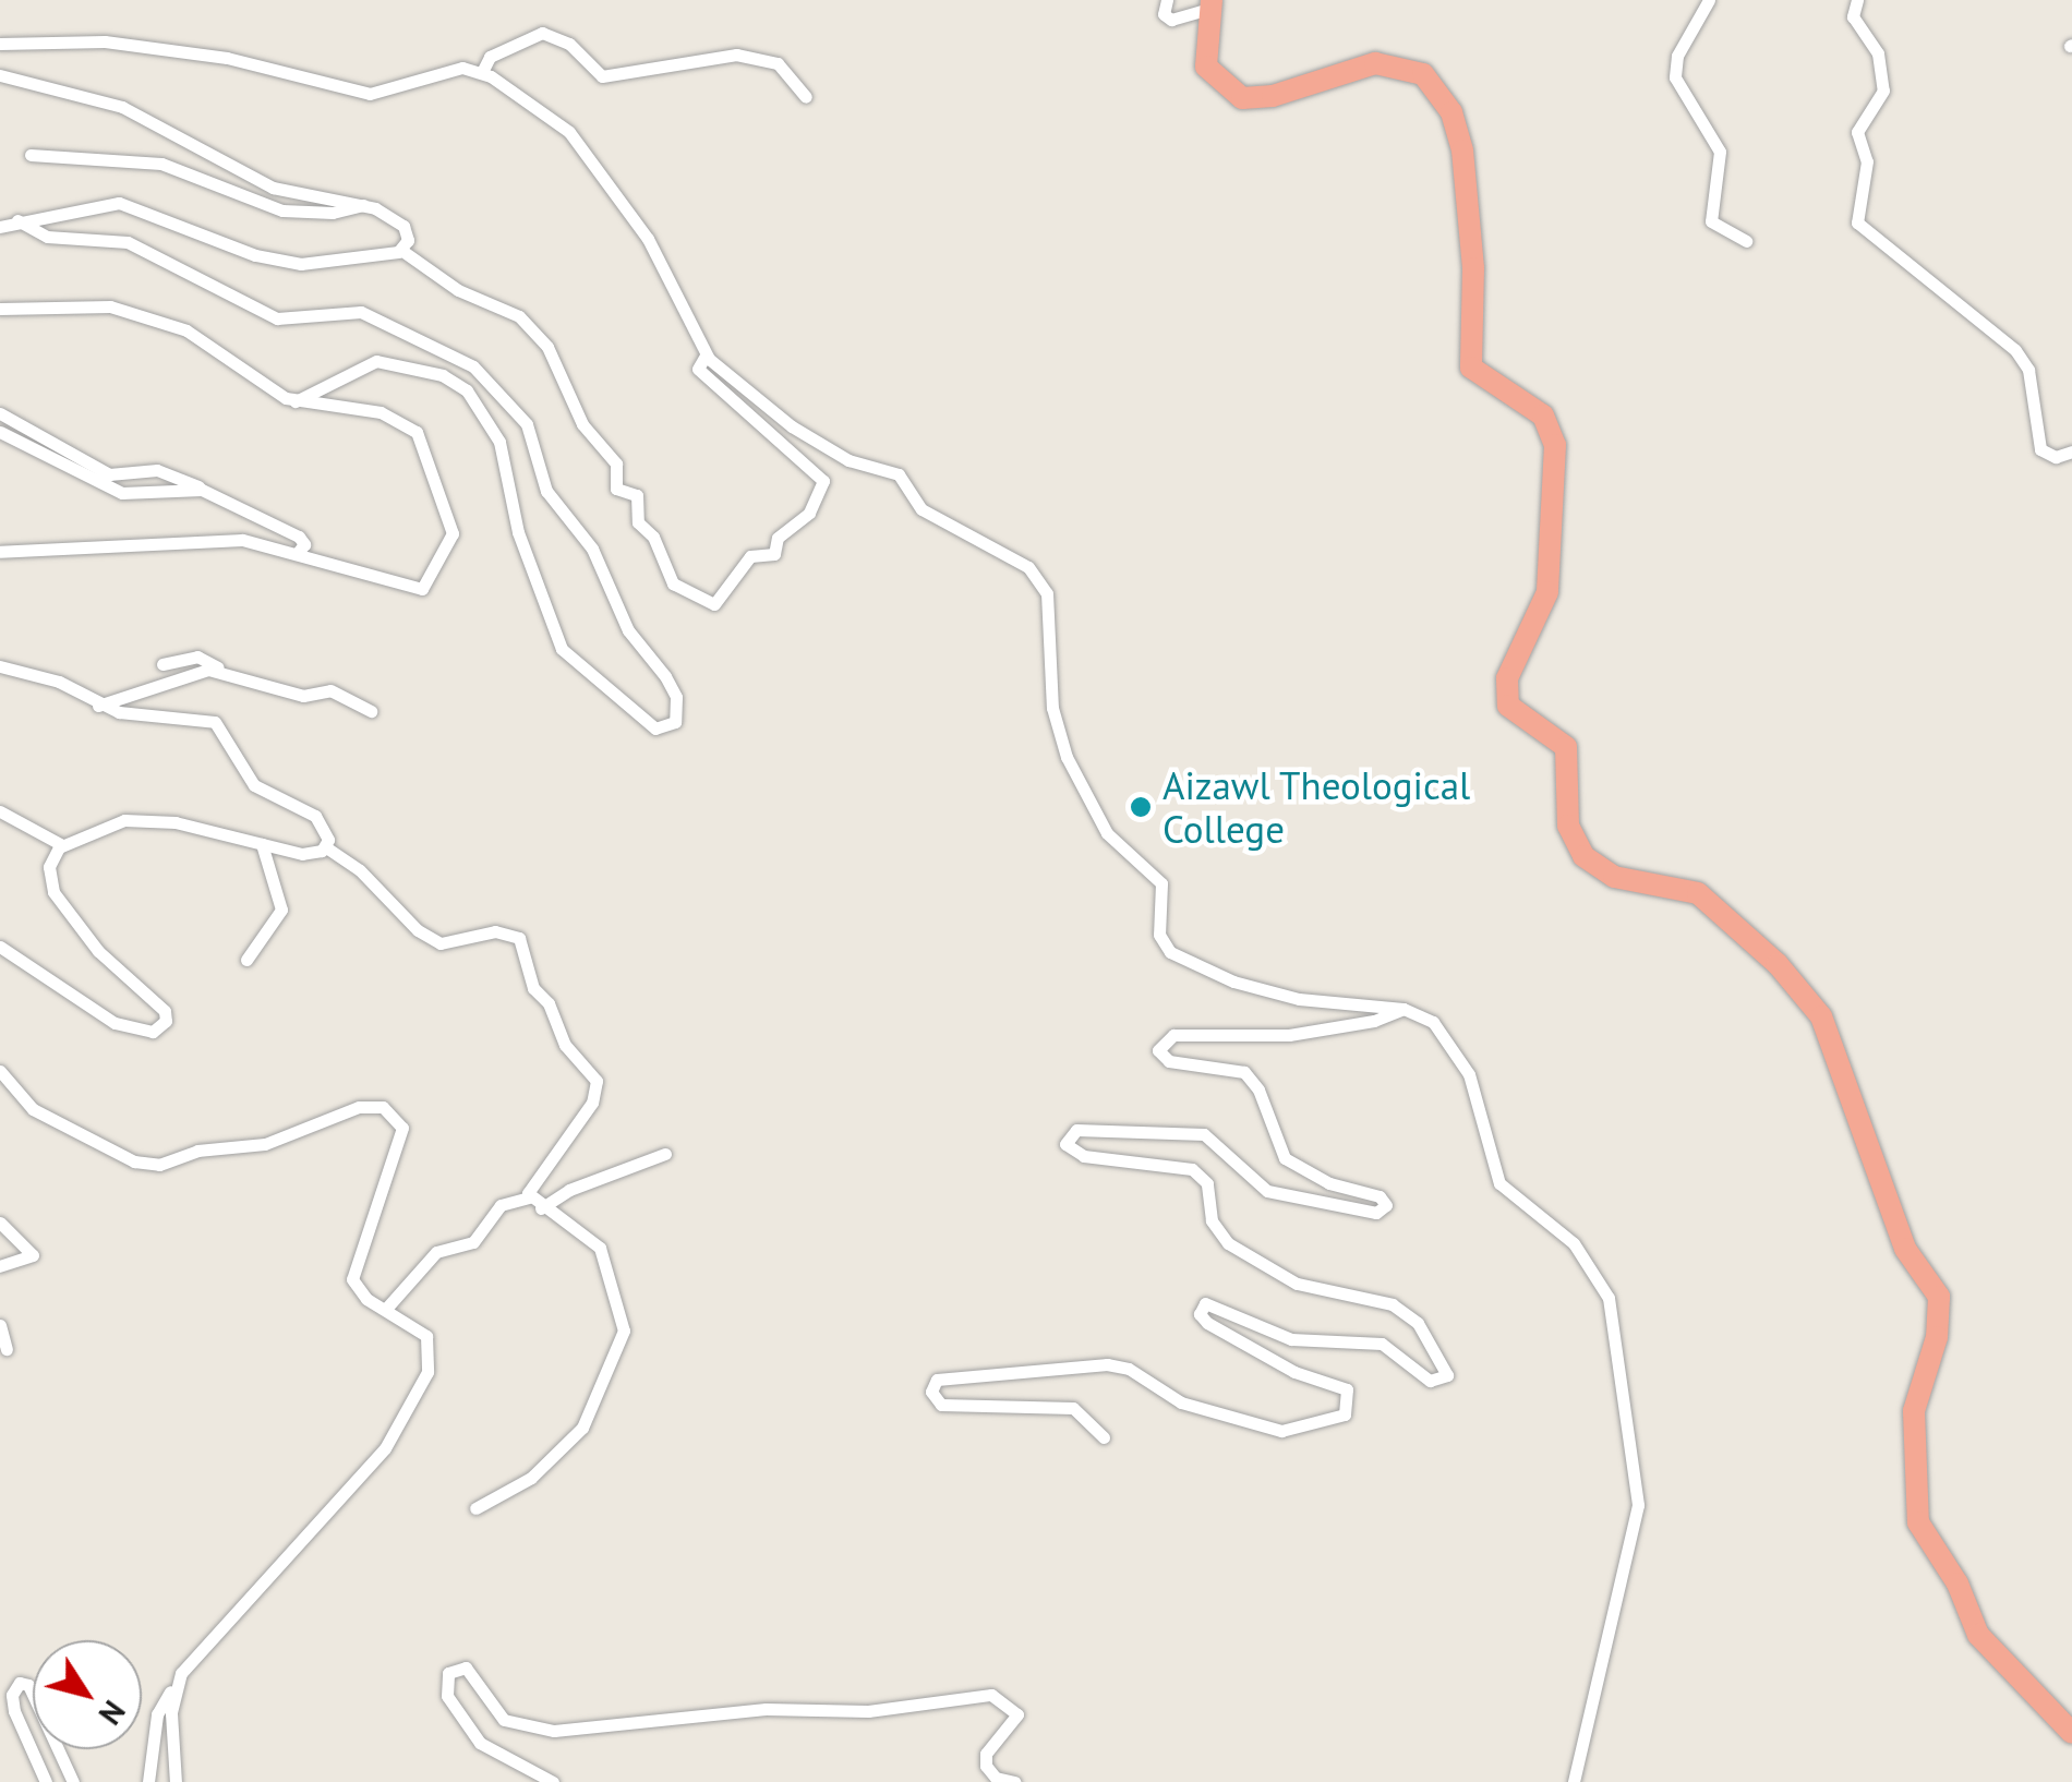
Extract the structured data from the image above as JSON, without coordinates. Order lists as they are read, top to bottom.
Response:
{
  "places": ["Aizawl Theological College"],
  "north": "bottom right"
}
